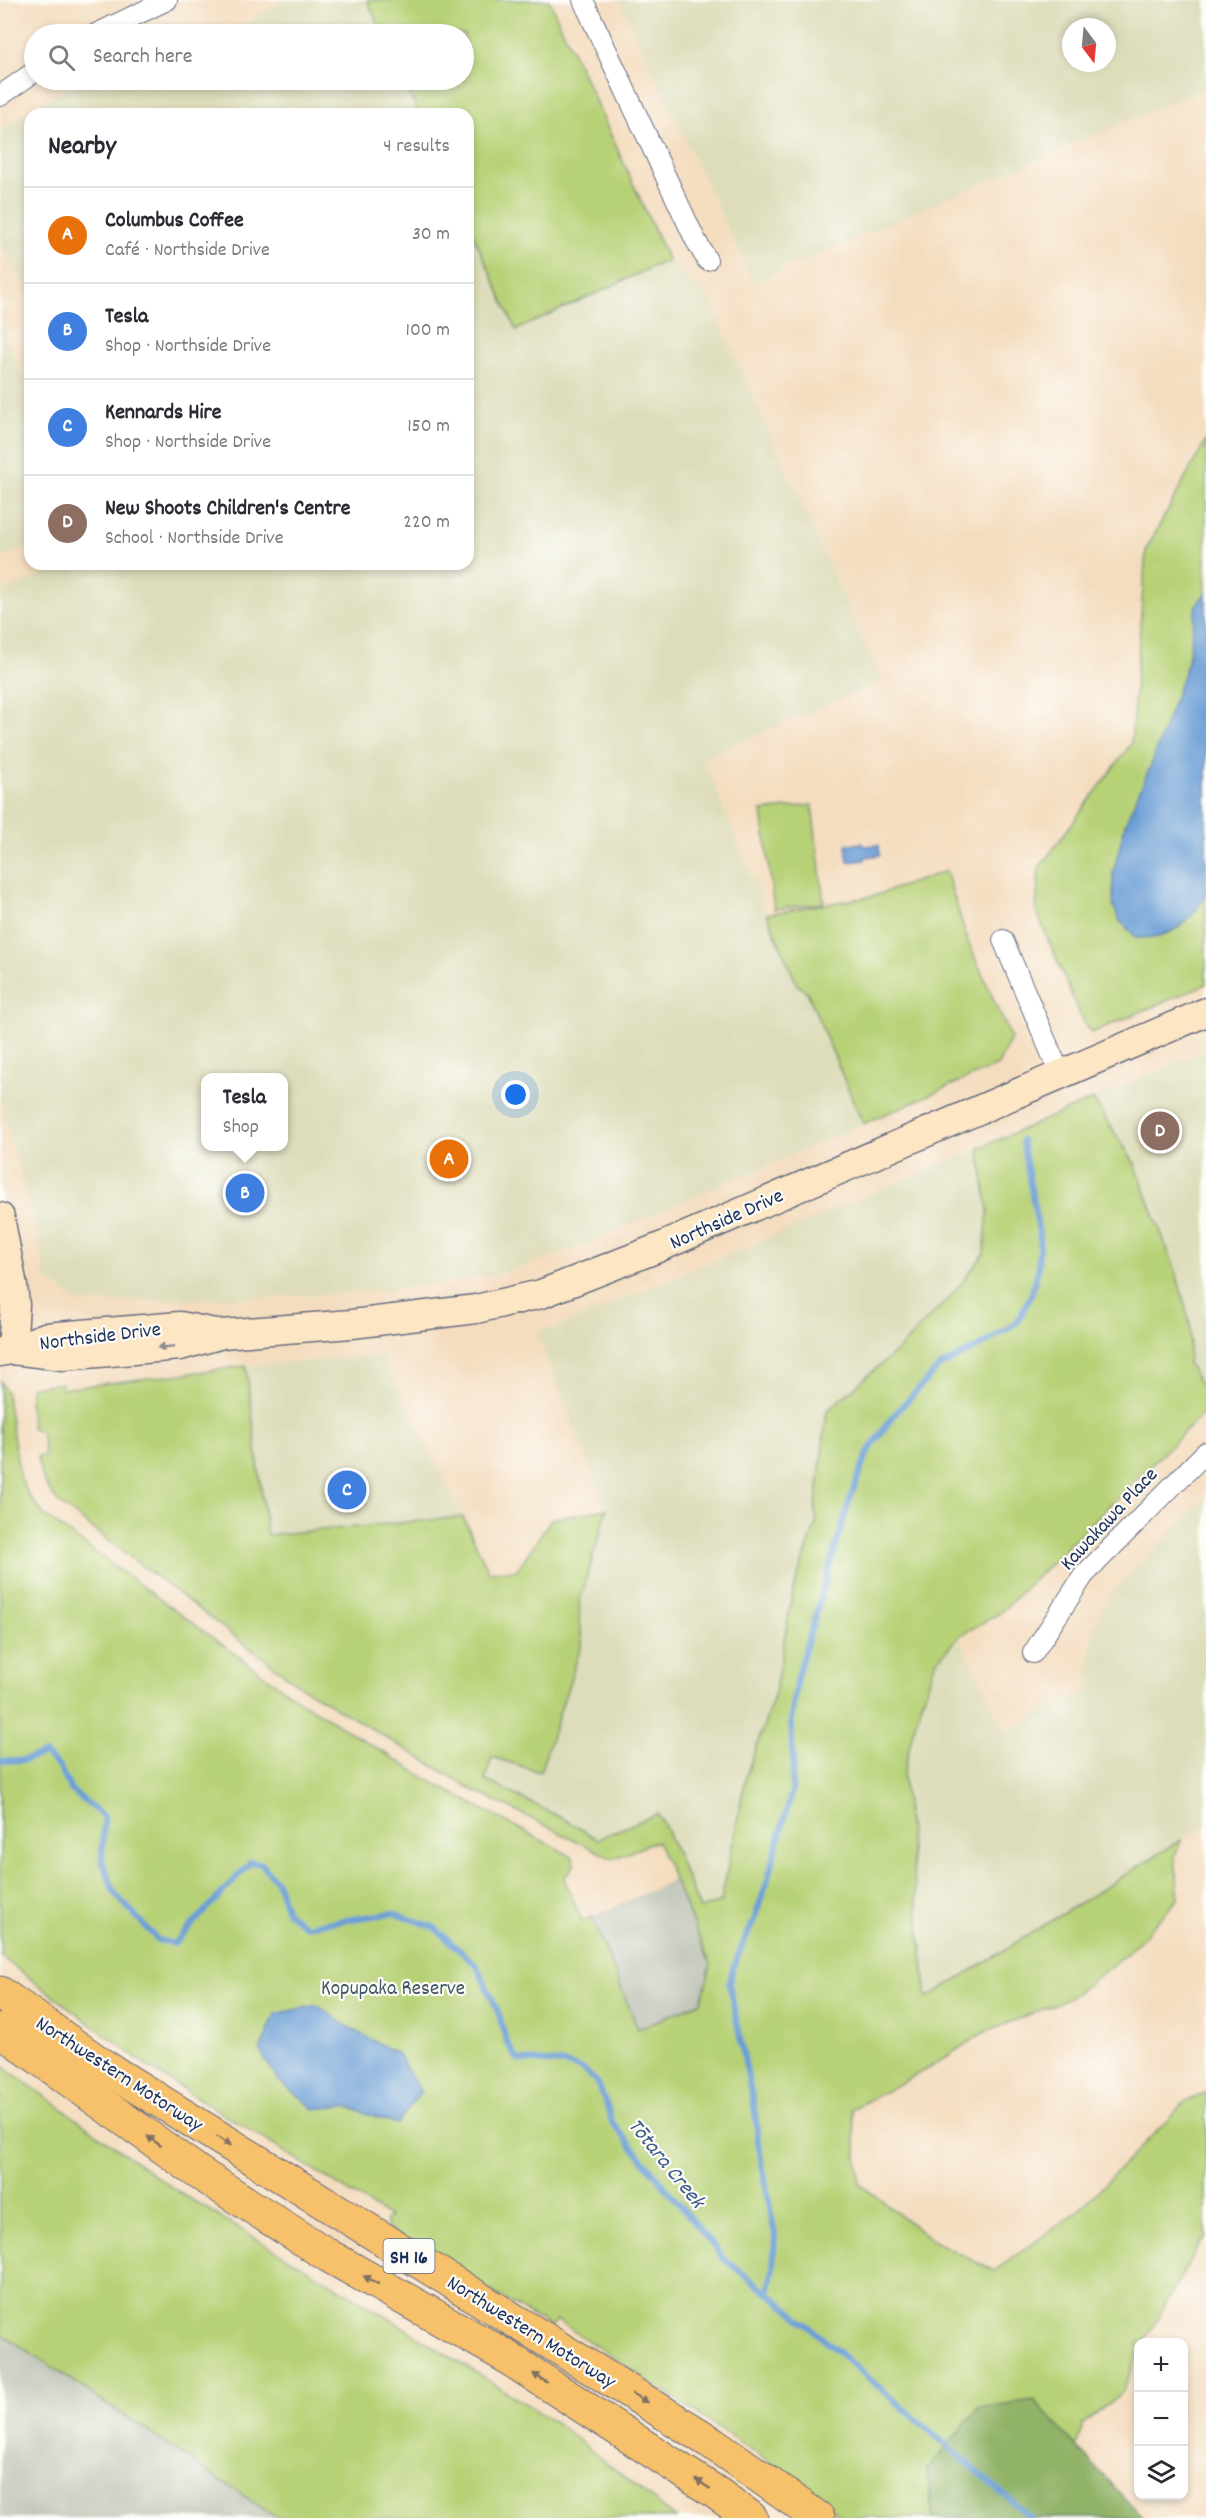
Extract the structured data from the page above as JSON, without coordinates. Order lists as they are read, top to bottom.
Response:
{
  "streets": {
    "highway": ["Northwestern Motorway", "SH 16"],
    "street": ["Northside Drive", "Kawakawa Place"]
  },
  "water": ["Tōtara Creek"],
  "parks": ["Kopupaka Reserve"],
  "north": "bottom",
  "page": {
    "search": "Search here",
    "heading": ["Nearby", "4 results"],
    "list": [
      {
        "mark": "A",
        "name": "Columbus Coffee",
        "note": "Café · Northside Drive",
        "value": "30 m"
      },
      {
        "mark": "B",
        "name": "Tesla",
        "note": "Shop · Northside Drive",
        "value": "100 m"
      },
      {
        "mark": "C",
        "name": "Kennards Hire",
        "note": "Shop · Northside Drive",
        "value": "150 m"
      },
      {
        "mark": "D",
        "name": "New Shoots Children's Centre",
        "note": "School · Northside Drive",
        "value": "220 m"
      }
    ],
    "popup": ["Tesla", "Shop"],
    "pins": [
      "D",
      "A",
      "B",
      "C"
    ],
    "map_buttons": ["+", "−"]
  }
}
